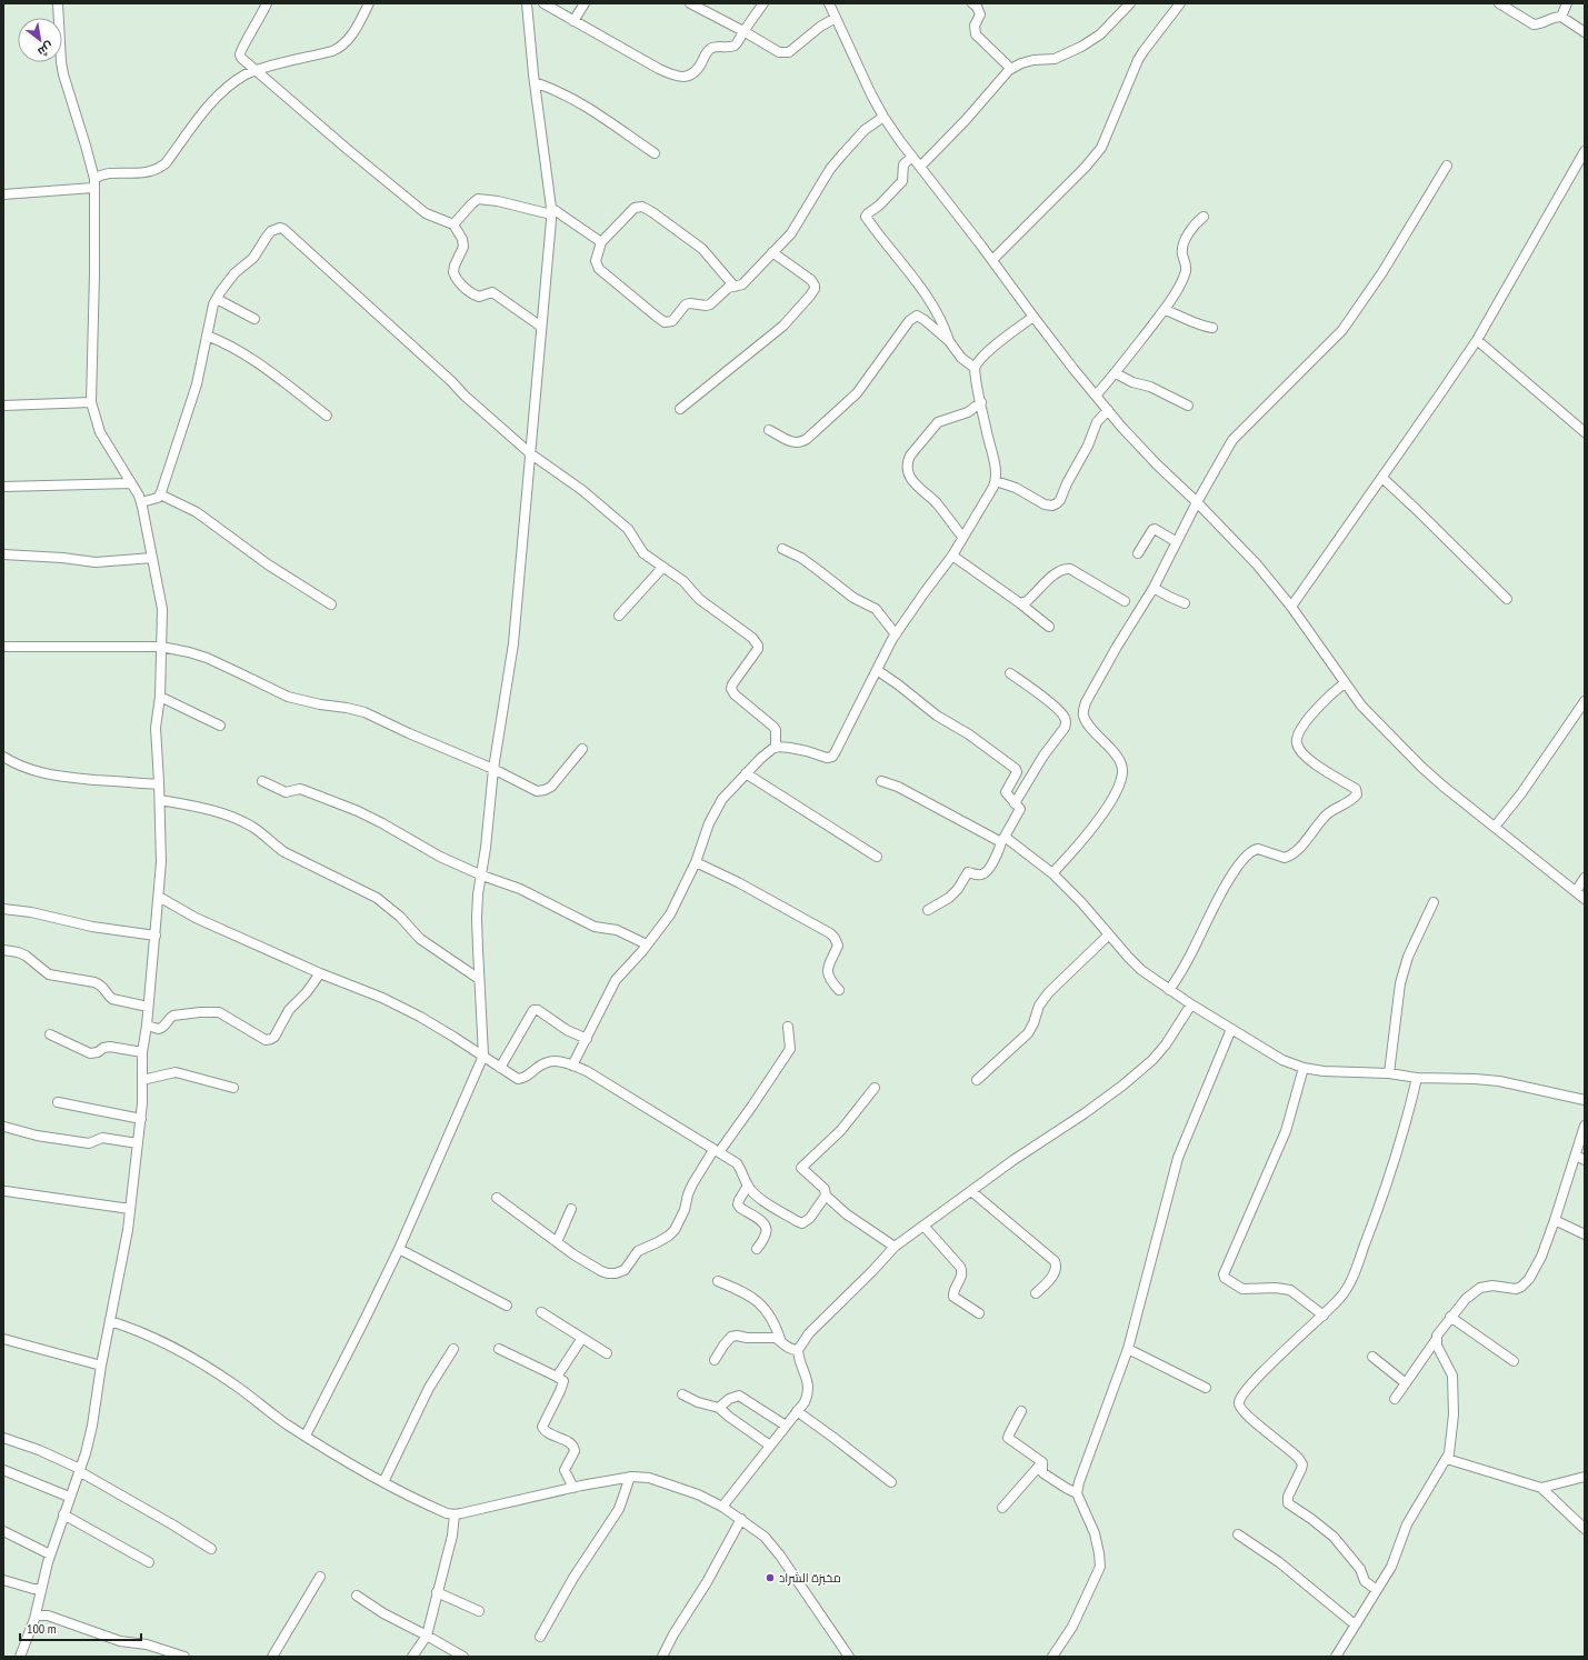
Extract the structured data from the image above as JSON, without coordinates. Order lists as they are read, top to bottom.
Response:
{
  "places": ["مخبزة الشراد"],
  "scale_bar": "100 m",
  "north": "bottom right"
}
